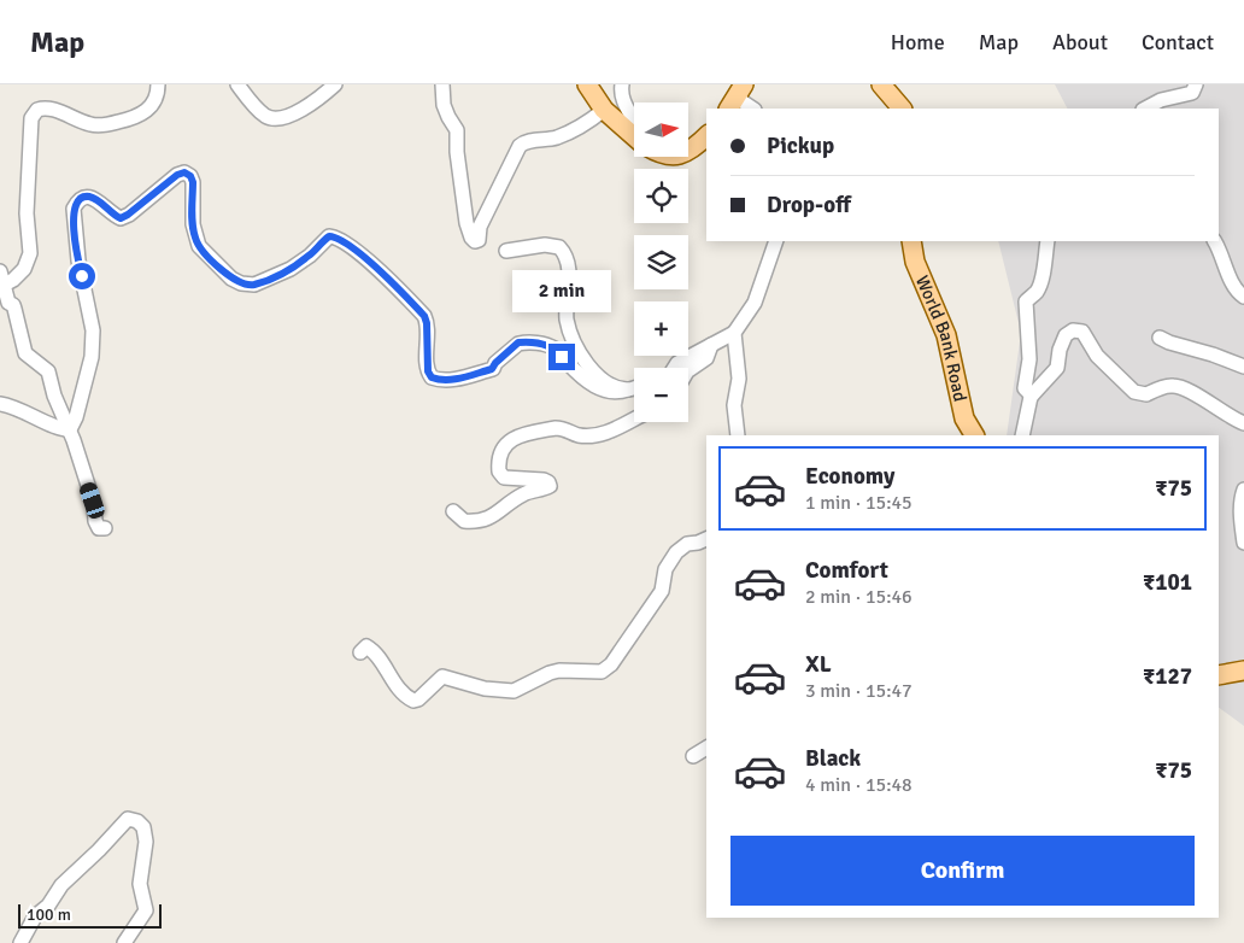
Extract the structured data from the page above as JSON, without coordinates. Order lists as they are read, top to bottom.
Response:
{
  "streets": {
    "main road": ["World Bank Road"]
  },
  "scale_bar": "100 m",
  "north": "right",
  "page": {
    "header": "Map",
    "nav": [
      "Home",
      "Map",
      "About",
      "Contact"
    ],
    "map_buttons": ["+", "−"],
    "banner": ["Pickup", "Drop-off"],
    "bubble": "2 min",
    "list": [
      {
        "name": "Economy",
        "note": "1 min · 15:45",
        "value": "₹75"
      },
      {
        "name": "Comfort",
        "note": "2 min · 15:46",
        "value": "₹101"
      },
      {
        "name": "XL",
        "note": "3 min · 15:47",
        "value": "₹127"
      },
      {
        "name": "Black",
        "note": "4 min · 15:48",
        "value": "₹75"
      }
    ],
    "buttons": "Confirm",
    "scale": "100 m"
  }
}
